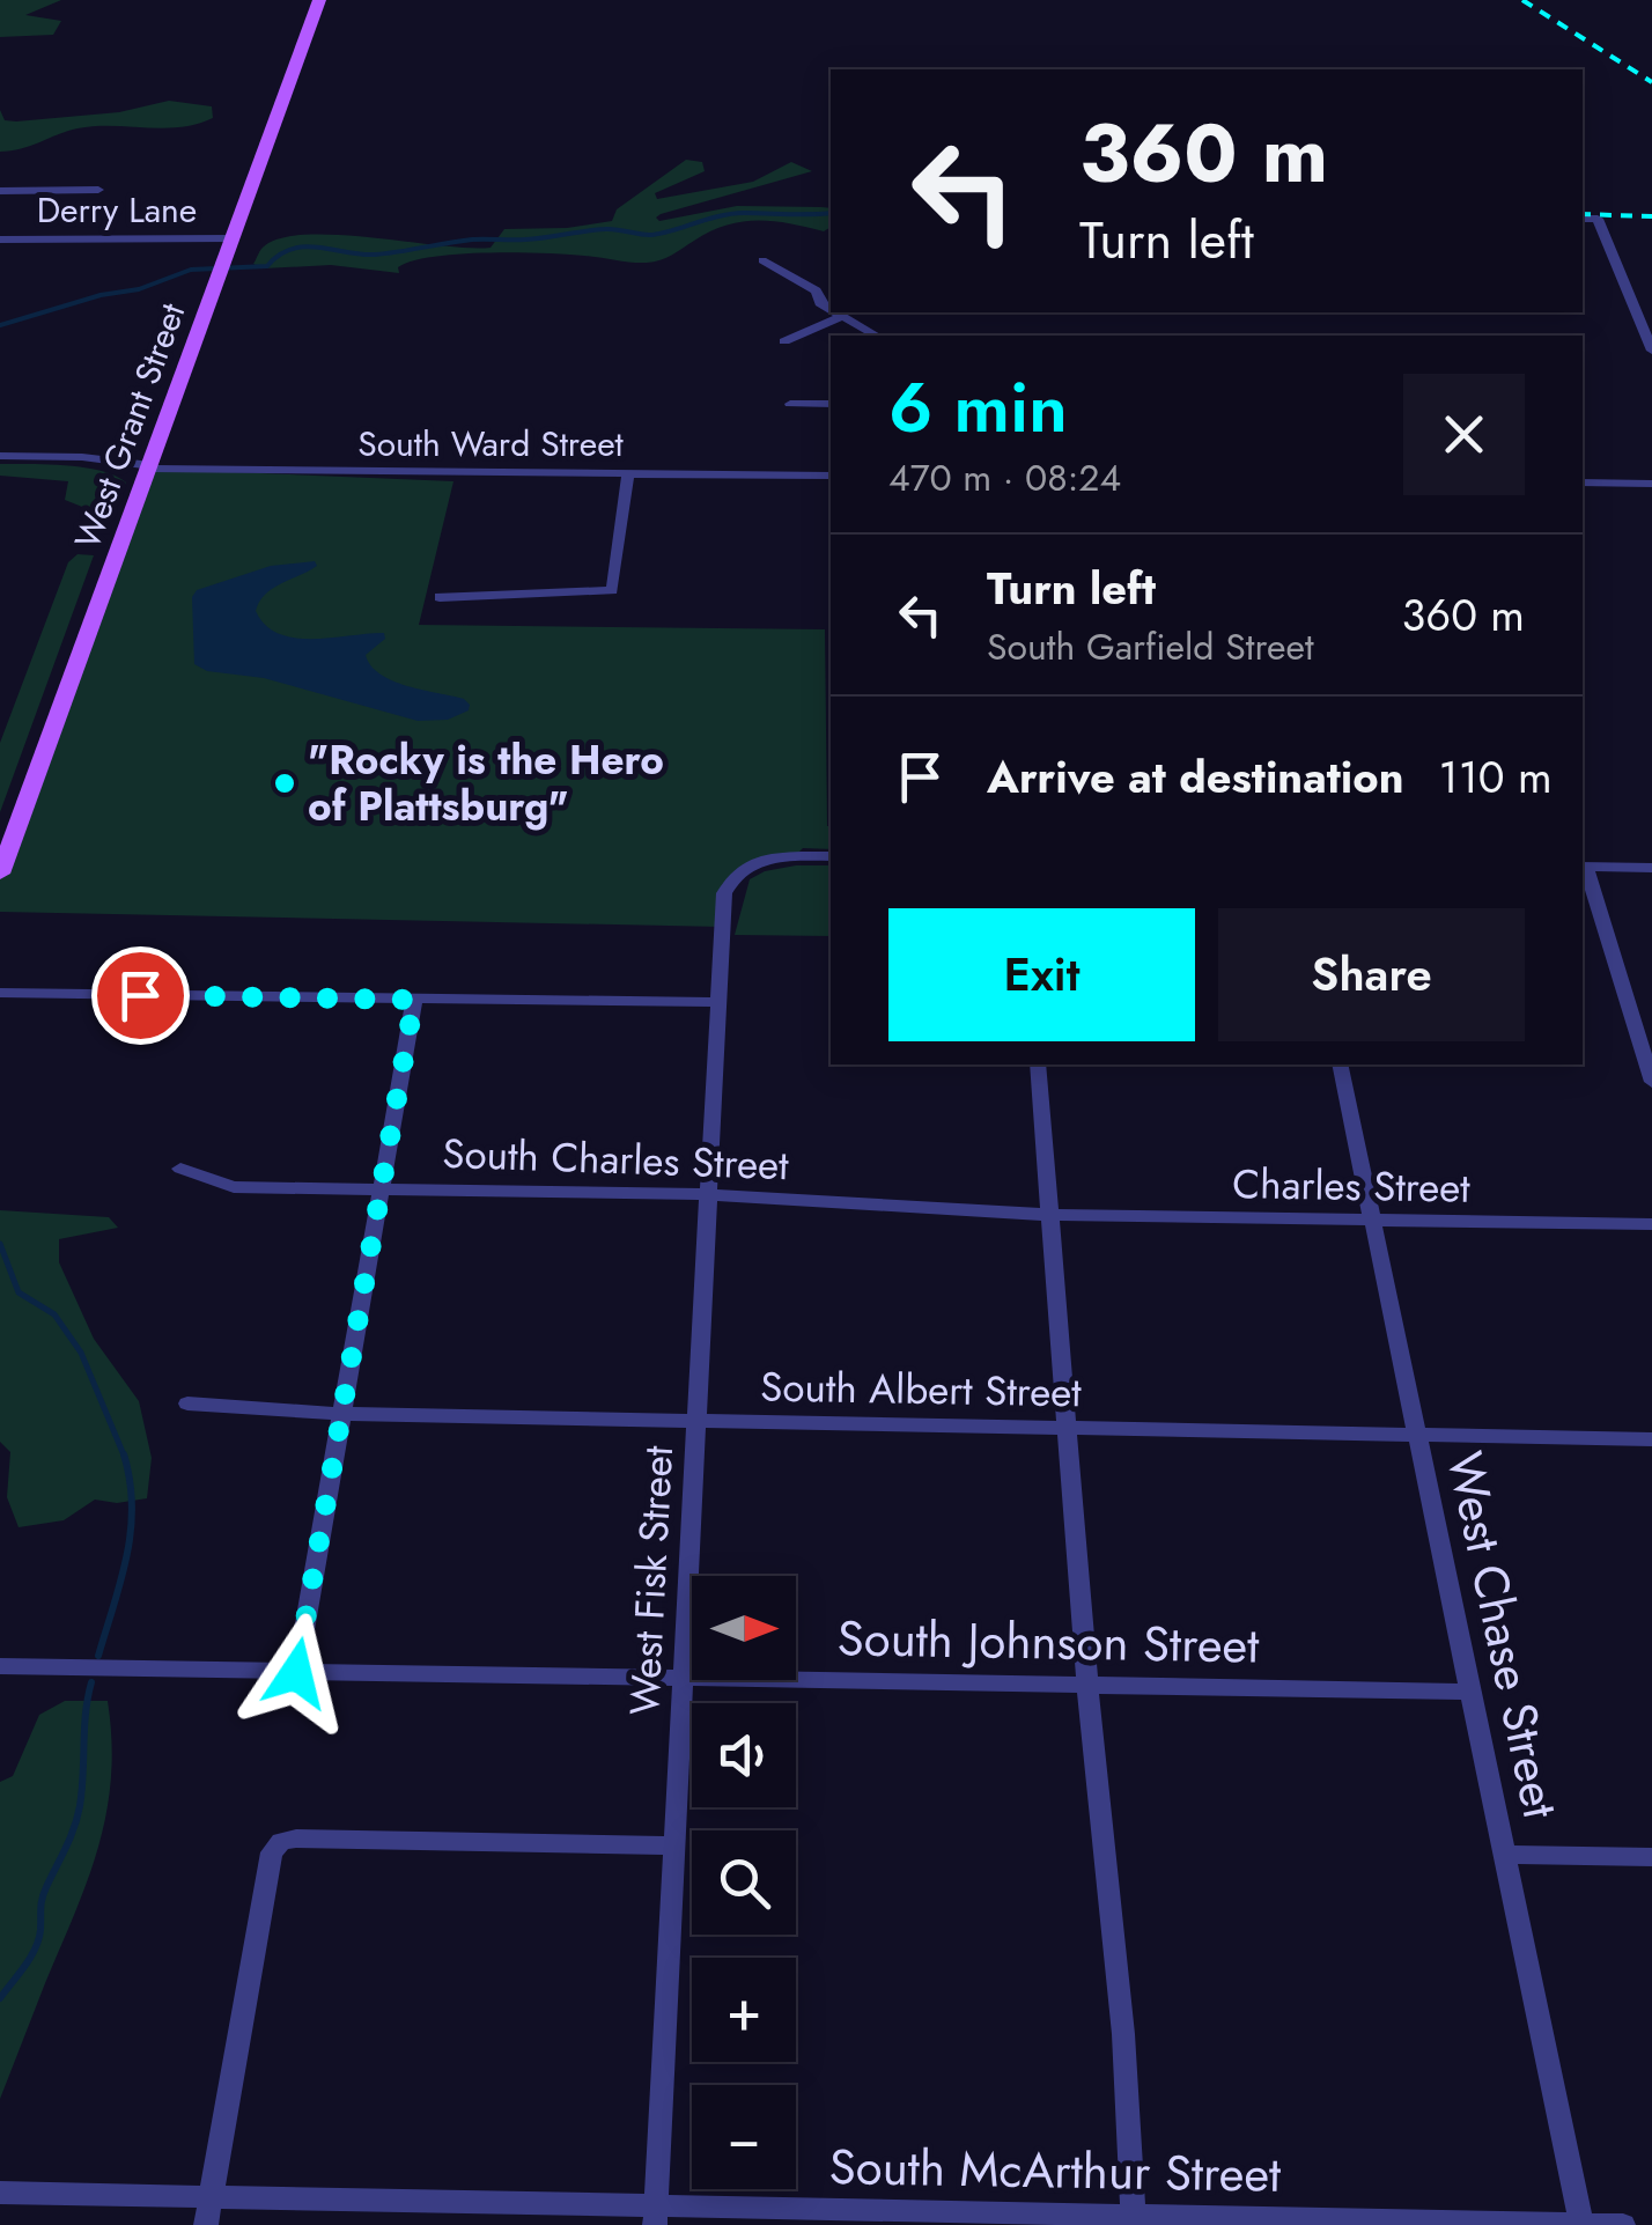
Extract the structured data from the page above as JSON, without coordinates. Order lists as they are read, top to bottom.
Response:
{
  "streets": {
    "main road": ["West Grant Street"],
    "street": [
      "Derry Lane",
      "South Ward Street",
      "South Charles Street",
      "Charles Street",
      "South Albert Street",
      "West Fisk Street",
      "West Chase Street",
      "South Johnson Street",
      "South McArthur Street"
    ]
  },
  "crossings": [
    ["Derry Lane", "West Grant Street"],
    ["West Grant Street", "South Ward Street"],
    ["South Charles Street", "Charles Street"],
    ["South Charles Street", "West Fisk Street"],
    ["Charles Street", "West Chase Street"],
    ["South Albert Street", "West Fisk Street"],
    ["South Albert Street", "West Chase Street"],
    ["West Fisk Street", "South Johnson Street"],
    ["West Fisk Street", "South McArthur Street"],
    ["West Chase Street", "South Johnson Street"],
    ["West Chase Street", "South McArthur Street"]
  ],
  "places": ["\"Rocky is the Hero of Plattsburg\""],
  "north": "right",
  "page": {
    "turn": ["360 m", "Turn left"],
    "heading": ["6 min", "470 m · 08:24"],
    "list": [
      {
        "name": "Turn left",
        "note": "South Garfield Street",
        "value": "360 m"
      },
      {
        "name": "Arrive at destination",
        "value": "110 m"
      }
    ],
    "buttons": ["Exit", "Share"],
    "map_buttons": ["+", "−"]
  }
}
